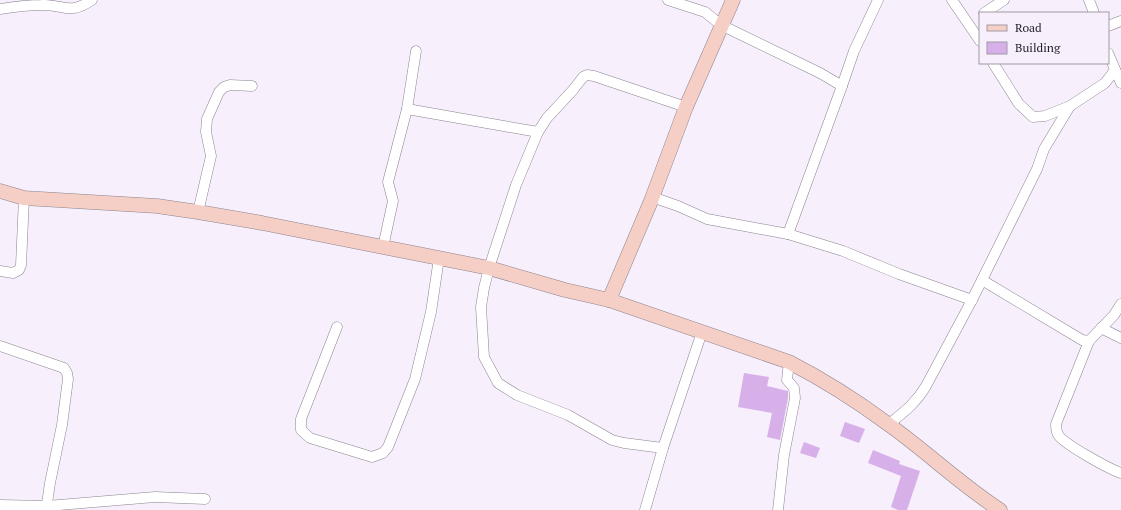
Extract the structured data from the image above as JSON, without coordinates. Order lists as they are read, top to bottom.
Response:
{
  "legend": ["Road", "Building"]
}
